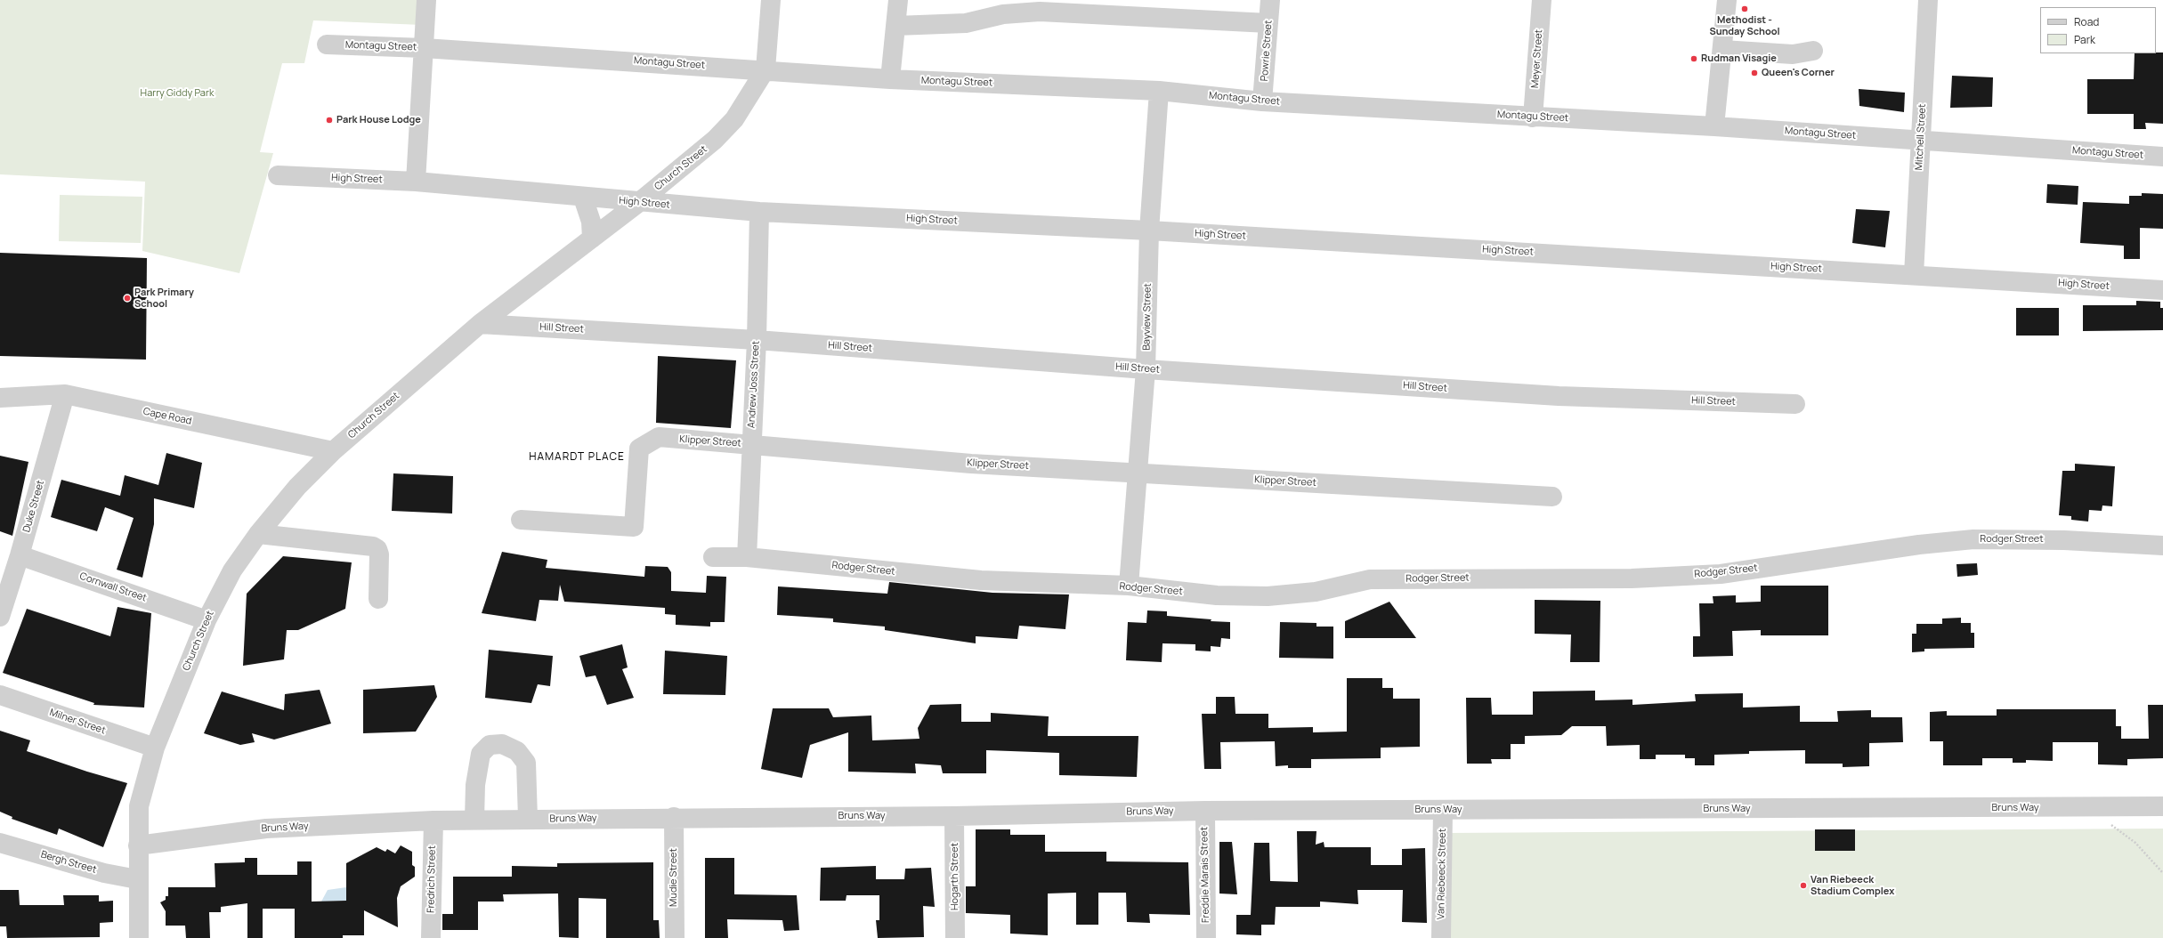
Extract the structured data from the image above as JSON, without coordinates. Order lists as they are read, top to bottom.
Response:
{
  "streets": {
    "street": [
      "Montagu Street",
      "Powrie Street",
      "Meyer Street",
      "Mitchell Street",
      "Church Street",
      "High Street",
      "Bayview Street",
      "Hill Street",
      "Andrew Joss Street",
      "Cape Road",
      "Klipper Street",
      "Duke Street",
      "Rodger Street",
      "Cornwall Street",
      "Milner Street",
      "Bruns Way",
      "Bergh Street",
      "Van Riebeeck Street",
      "Freddie Marais Street",
      "Hogarth Street",
      "Mudie Street",
      "Fredrich Street"
    ]
  },
  "crossings": [
    ["Montagu Street", "Powrie Street"],
    ["Montagu Street", "Meyer Street"],
    ["Montagu Street", "Mitchell Street"],
    ["Montagu Street", "Church Street"],
    ["Montagu Street", "Bayview Street"],
    ["Mitchell Street", "High Street"],
    ["Church Street", "High Street"],
    ["Church Street", "Hill Street"],
    ["Church Street", "Cape Road"],
    ["Church Street", "Cornwall Street"],
    ["Church Street", "Milner Street"],
    ["Church Street", "Bruns Way"],
    ["Church Street", "Bergh Street"],
    ["High Street", "Bayview Street"],
    ["High Street", "Andrew Joss Street"],
    ["Bayview Street", "Hill Street"],
    ["Bayview Street", "Klipper Street"],
    ["Bayview Street", "Rodger Street"],
    ["Hill Street", "Andrew Joss Street"],
    ["Andrew Joss Street", "Klipper Street"],
    ["Andrew Joss Street", "Rodger Street"],
    ["Cape Road", "Duke Street"],
    ["Duke Street", "Cornwall Street"],
    ["Bruns Way", "Van Riebeeck Street"],
    ["Bruns Way", "Freddie Marais Street"],
    ["Bruns Way", "Hogarth Street"],
    ["Bruns Way", "Mudie Street"],
    ["Bruns Way", "Fredrich Street"]
  ],
  "districts": ["HAMARDT PLACE"],
  "parks": ["Harry Giddy Park"],
  "places": [
    "Methodist - Sunday School",
    "Rudman Visagie",
    "Queen's Corner",
    "Park House Lodge",
    "Park Primary School",
    "Van Riebeeck Stadium Complex"
  ],
  "legend": ["Road", "Park"]
}
